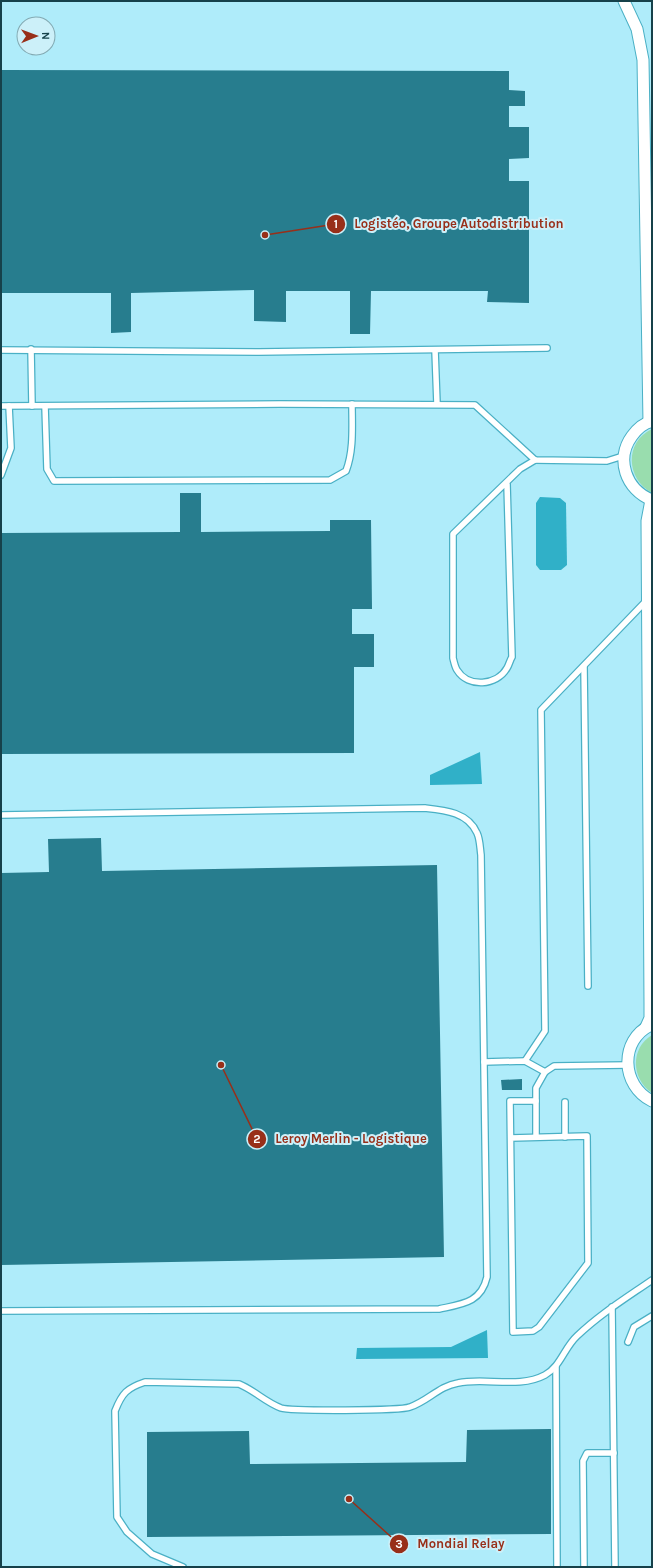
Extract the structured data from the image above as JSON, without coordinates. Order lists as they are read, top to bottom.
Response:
{
  "places": ["Logistéo, Groupe Autodistribution", "Leroy Merlin - Logistique", "Mondial Relay"],
  "north": "right"
}
